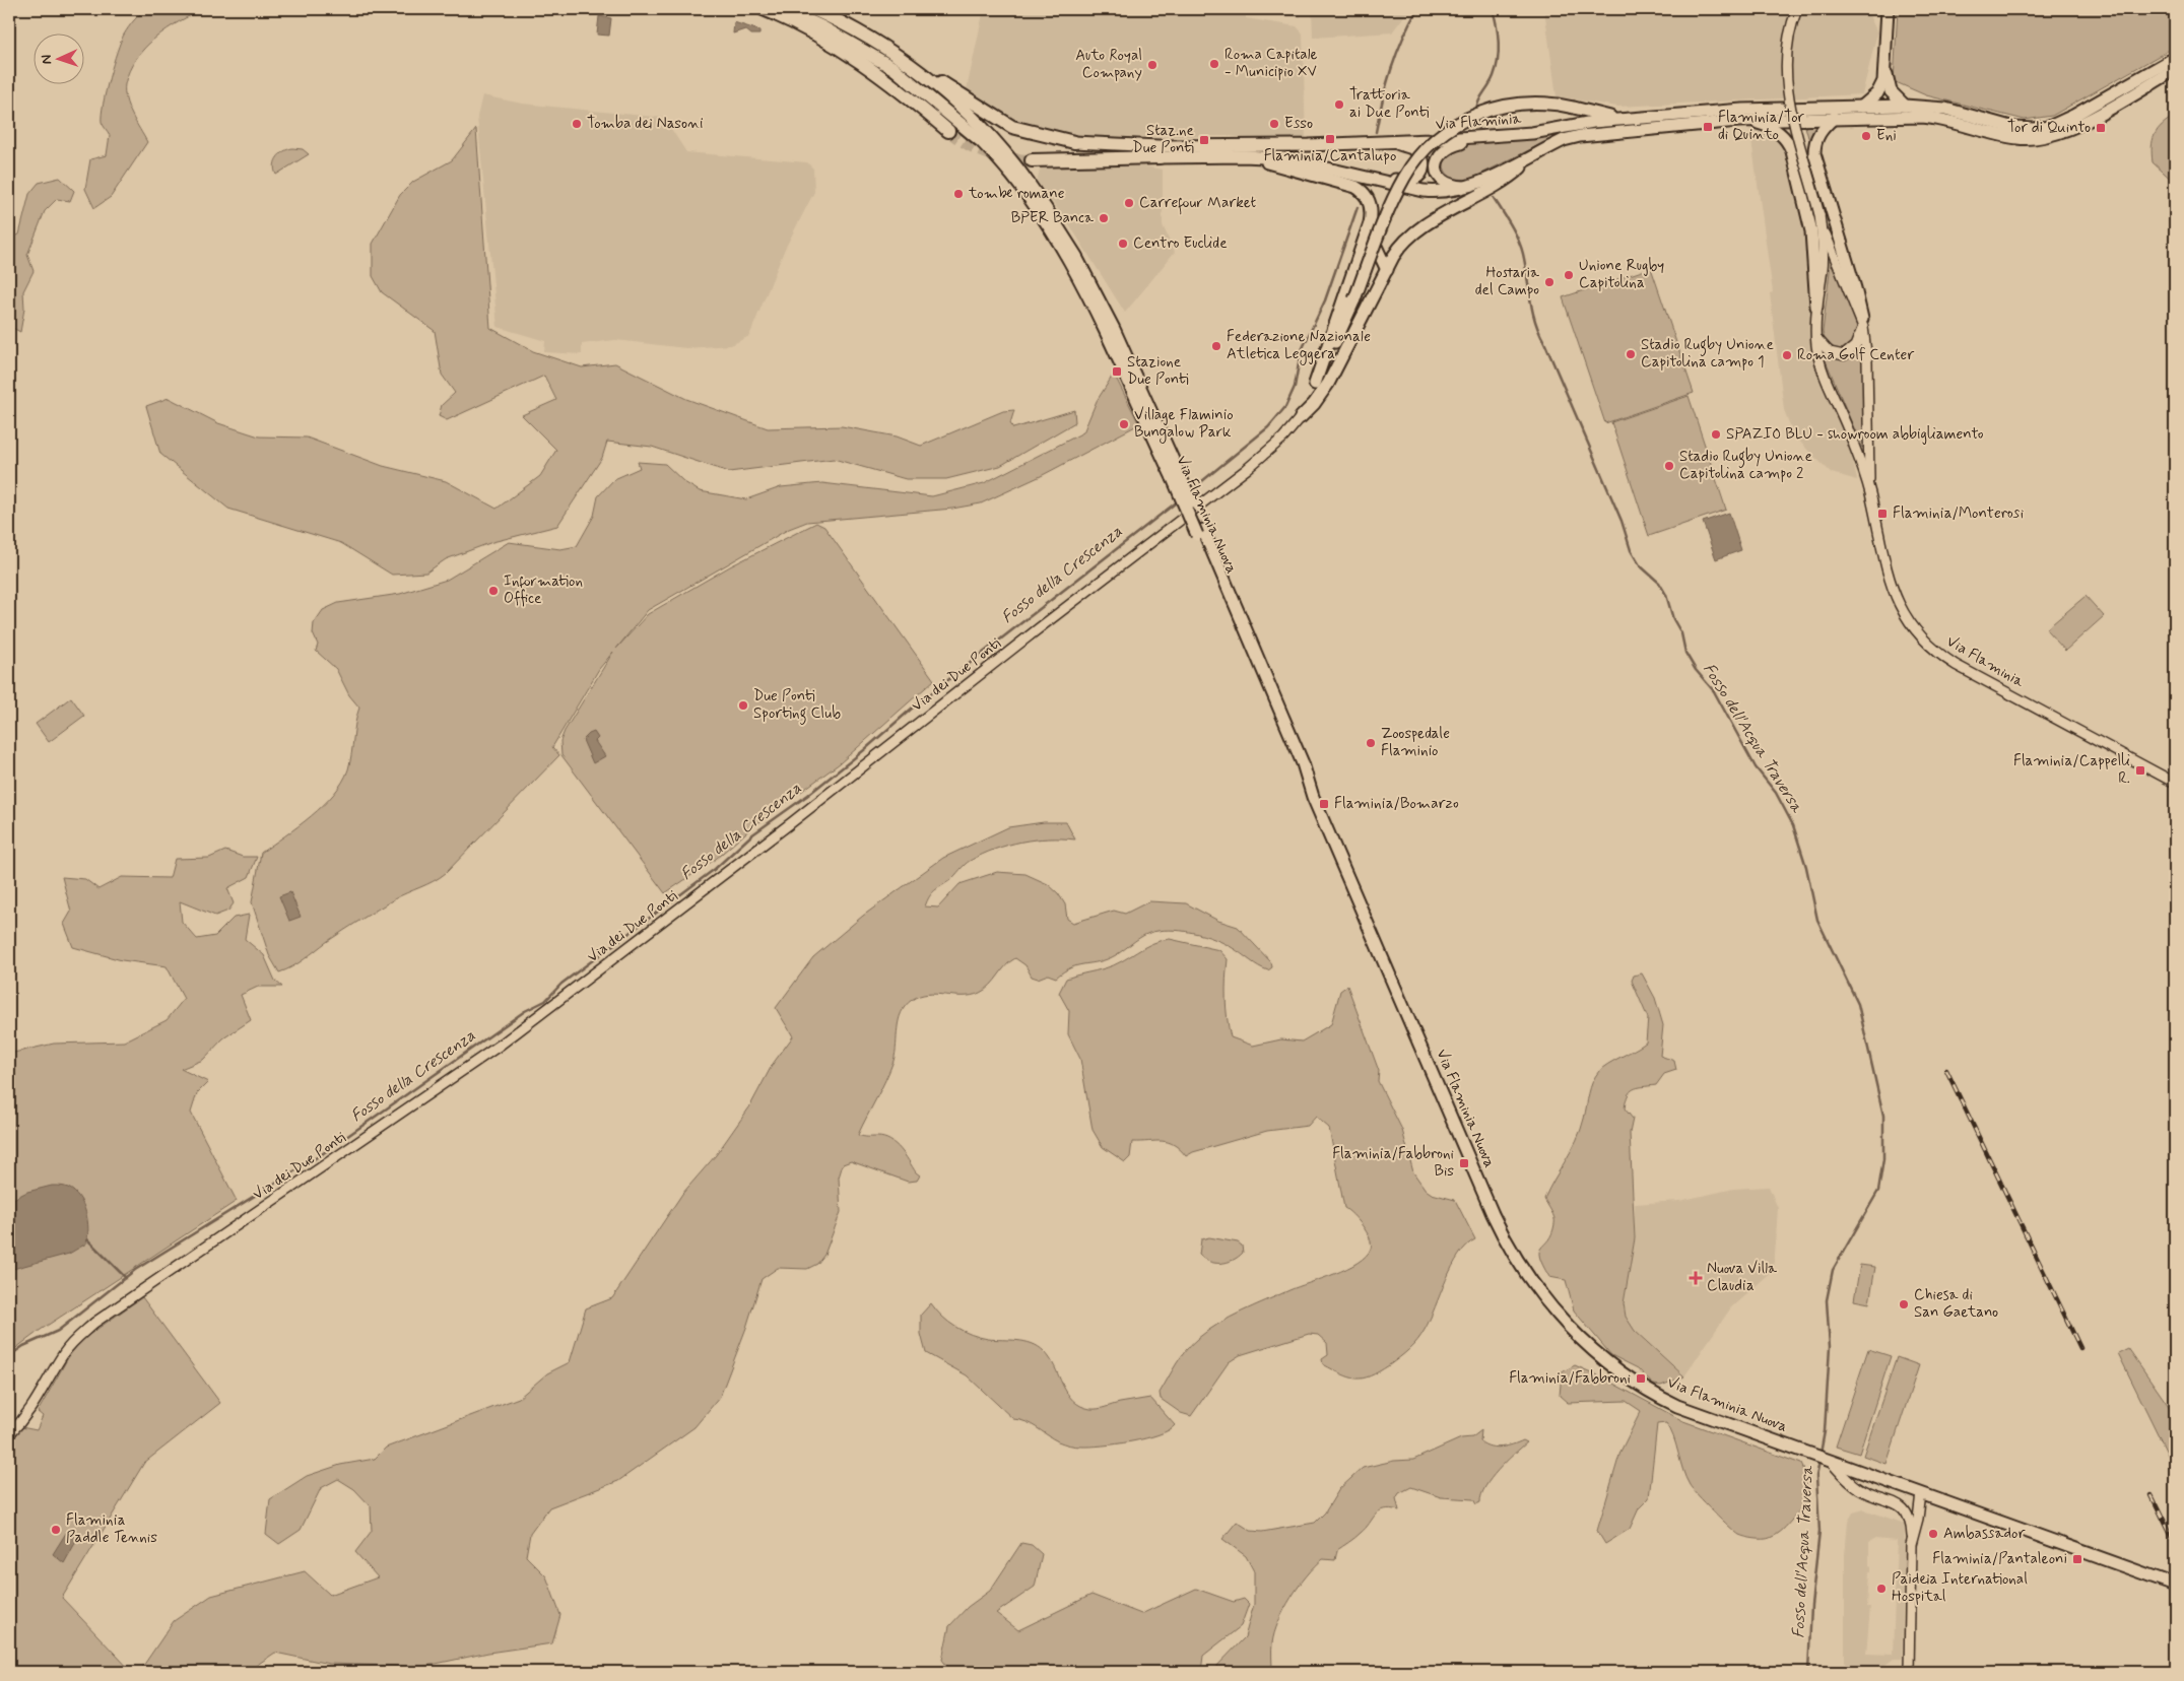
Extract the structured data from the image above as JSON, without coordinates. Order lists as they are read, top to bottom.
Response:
{
  "streets": {
    "main road": ["Via Flaminia", "Via Flaminia Nuova"],
    "street": ["Via dei Due Ponti"]
  },
  "water": ["Fosso della Crescenza", "Fosso dell'Acqua Traversa"],
  "places": {
    "other": [
      "Roma Capitale - Municipio XV",
      "Auto Royal Company",
      "Trattoria ai Due Ponti",
      "Tomba dei Nasoni",
      "Esso",
      "Eni",
      "tombe romane",
      "Carrefour Market",
      "BPER Banca",
      "Centro Euclide",
      "Unione Rugby Capitolina",
      "Hostaria del Campo",
      "Federazione Nazionale Atletica Leggera",
      "Stadio Rugby Unione Capitolina campo 1",
      "Roma Golf Center",
      "Village Flaminio Bungalow Park",
      "SPAZIO BLU - showroom abbigliamento",
      "Stadio Rugby Unione Capitolina campo 2",
      "Information Office",
      "Due Ponti Sporting Club",
      "Zoospedale Flaminio",
      "Chiesa di San Gaetano",
      "Flaminia Paddle Tennis",
      "Ambassador",
      "Paideia International Hospital"
    ],
    "transit": [
      "Flaminia/Tor di Quinto",
      "Tor di Quinto",
      "Flaminia/Cantalupo",
      "Staz.ne Due Ponti",
      "Stazione Due Ponti",
      "Flaminia/Monterosi",
      "Flaminia/Cappelli R.",
      "Flaminia/Bomarzo",
      "Flaminia/Fabbroni Bis",
      "Flaminia/Fabbroni",
      "Flaminia/Pantaleoni"
    ],
    "health": ["Nuova Villa Claudia"]
  },
  "north": "left"
}
